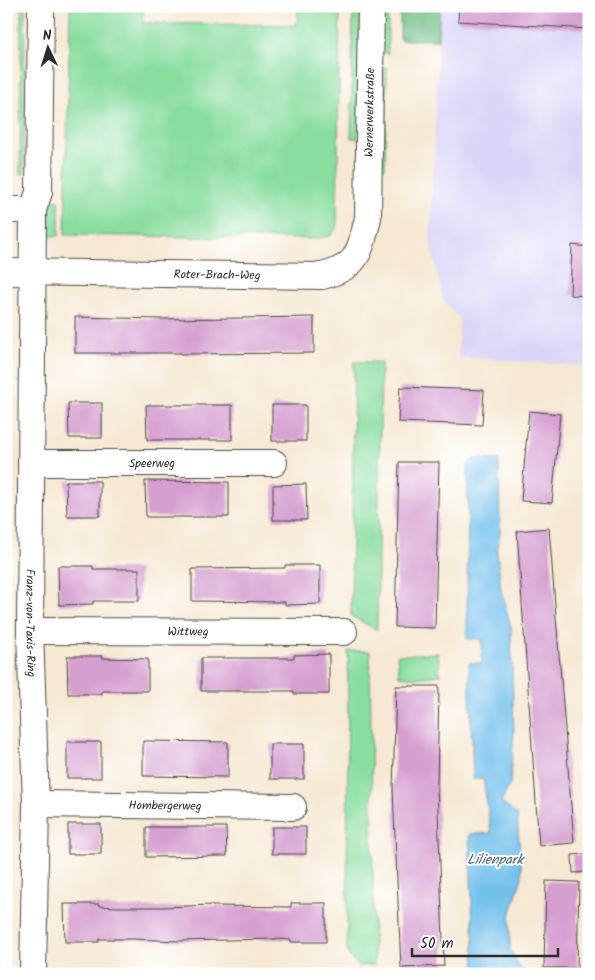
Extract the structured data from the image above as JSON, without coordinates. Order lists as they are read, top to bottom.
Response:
{
  "streets": {
    "street": [
      "Wernerwerkstraße",
      "Roter-Brach-Weg",
      "Speerweg",
      "Franz-von-Taxis-Ring",
      "Wittweg",
      "Hombergerweg"
    ]
  },
  "crossings": [
    ["Wernerwerkstraße", "Roter-Brach-Weg"],
    ["Roter-Brach-Weg", "Franz-von-Taxis-Ring"],
    ["Speerweg", "Franz-von-Taxis-Ring"],
    ["Franz-von-Taxis-Ring", "Wittweg"],
    ["Franz-von-Taxis-Ring", "Hombergerweg"]
  ],
  "water": ["Lilienpark"],
  "scale_bar": "50 m",
  "north": "top"
}
